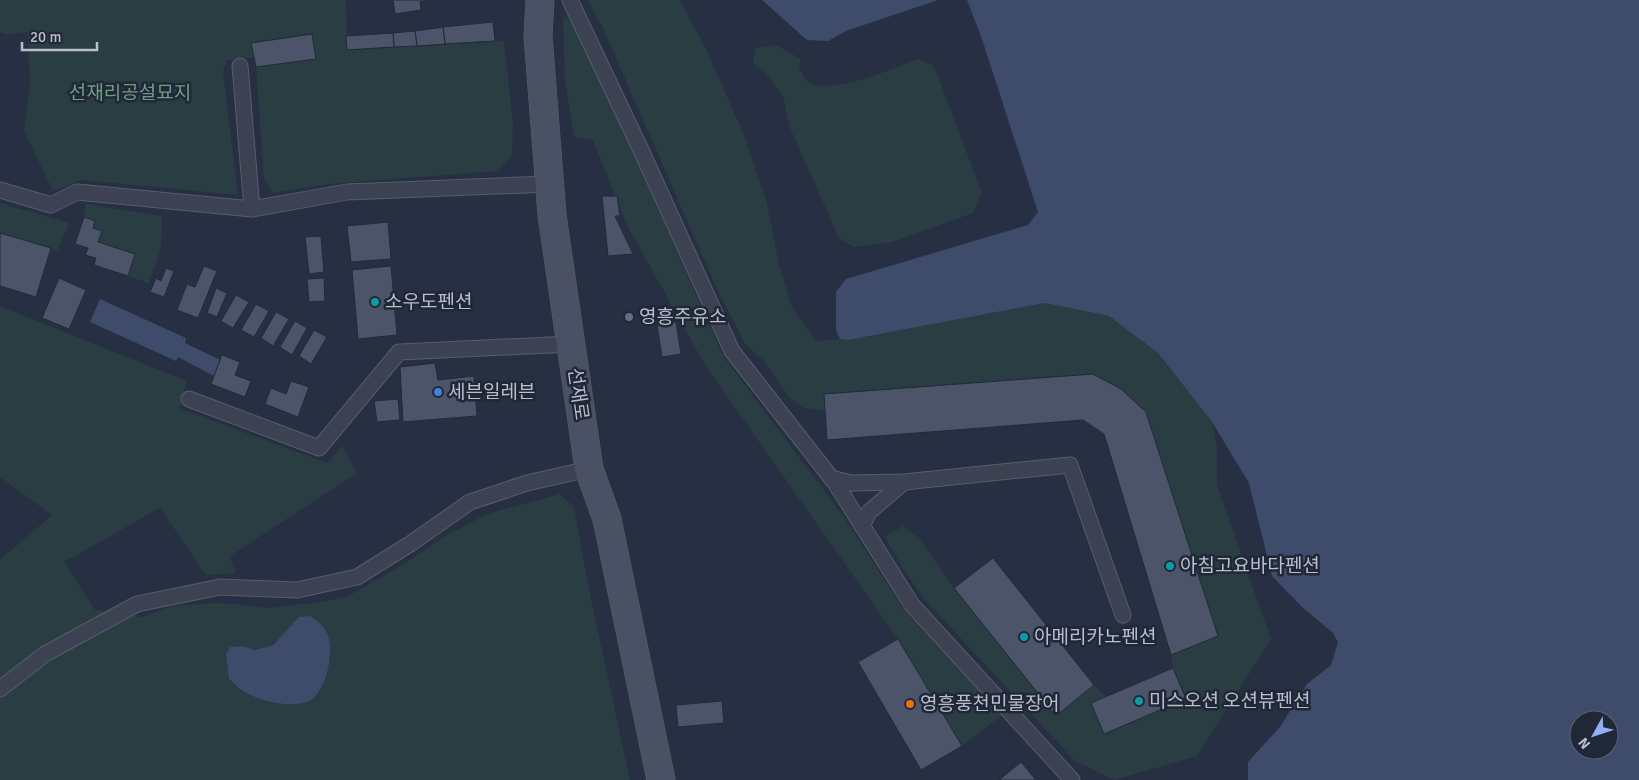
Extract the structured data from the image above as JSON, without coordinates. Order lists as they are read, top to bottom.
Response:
{
  "streets": {
    "street": ["선재로"]
  },
  "parks": ["선재리공설묘지"],
  "places": [
    "소우도펜션",
    "영흥주유소",
    "세븐일레븐",
    "아침고요바다펜션",
    "아메리카노펜션",
    "미스오션 오션뷰펜션",
    "영흥풍천민물장어"
  ],
  "scale_bar": "20 m",
  "north": "bottom left"
}
